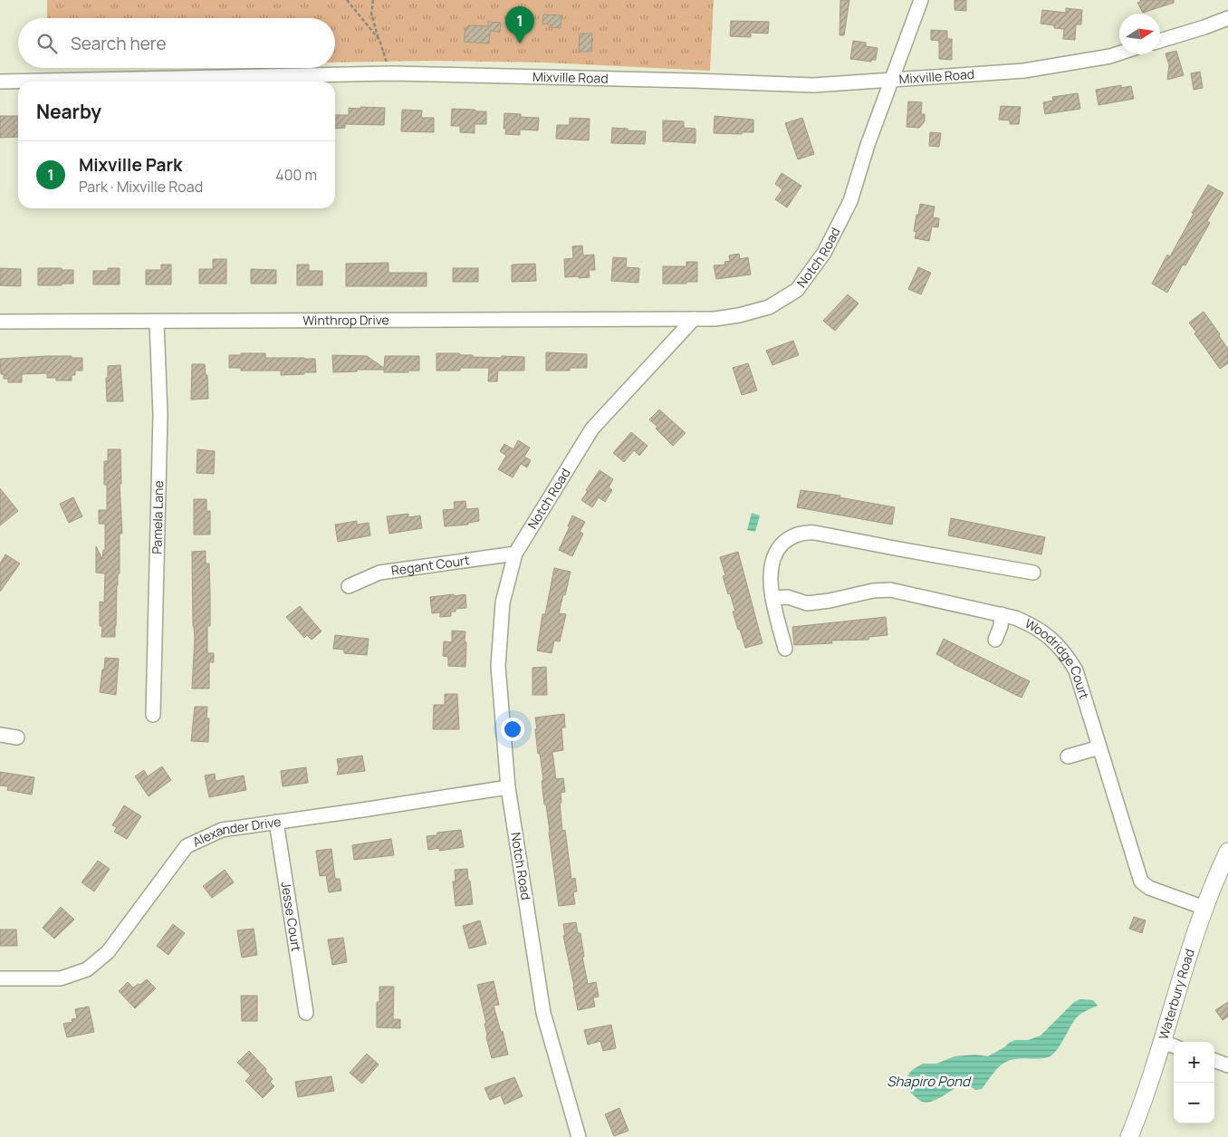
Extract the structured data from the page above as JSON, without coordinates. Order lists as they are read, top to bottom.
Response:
{
  "streets": {
    "main road": ["Waterbury Road"],
    "street": [
      "Mixville Road",
      "Notch Road",
      "Winthrop Drive",
      "Pamela Lane",
      "Regant Court",
      "Woodridge Court",
      "Alexander Drive",
      "Jesse Court"
    ]
  },
  "crossings": [
    ["Mixville Road", "Notch Road"],
    ["Notch Road", "Winthrop Drive"],
    ["Notch Road", "Regant Court"],
    ["Notch Road", "Alexander Drive"],
    ["Winthrop Drive", "Pamela Lane"],
    ["Woodridge Court", "Waterbury Road"],
    ["Alexander Drive", "Jesse Court"]
  ],
  "water": ["Shapiro Pond"],
  "north": "right",
  "page": {
    "pins": "1",
    "search": "Search here",
    "heading": "Nearby",
    "list": [
      {
        "mark": "1",
        "name": "Mixville Park",
        "note": "Park · Mixville Road",
        "value": "400 m"
      }
    ],
    "map_buttons": ["+", "−"]
  }
}
